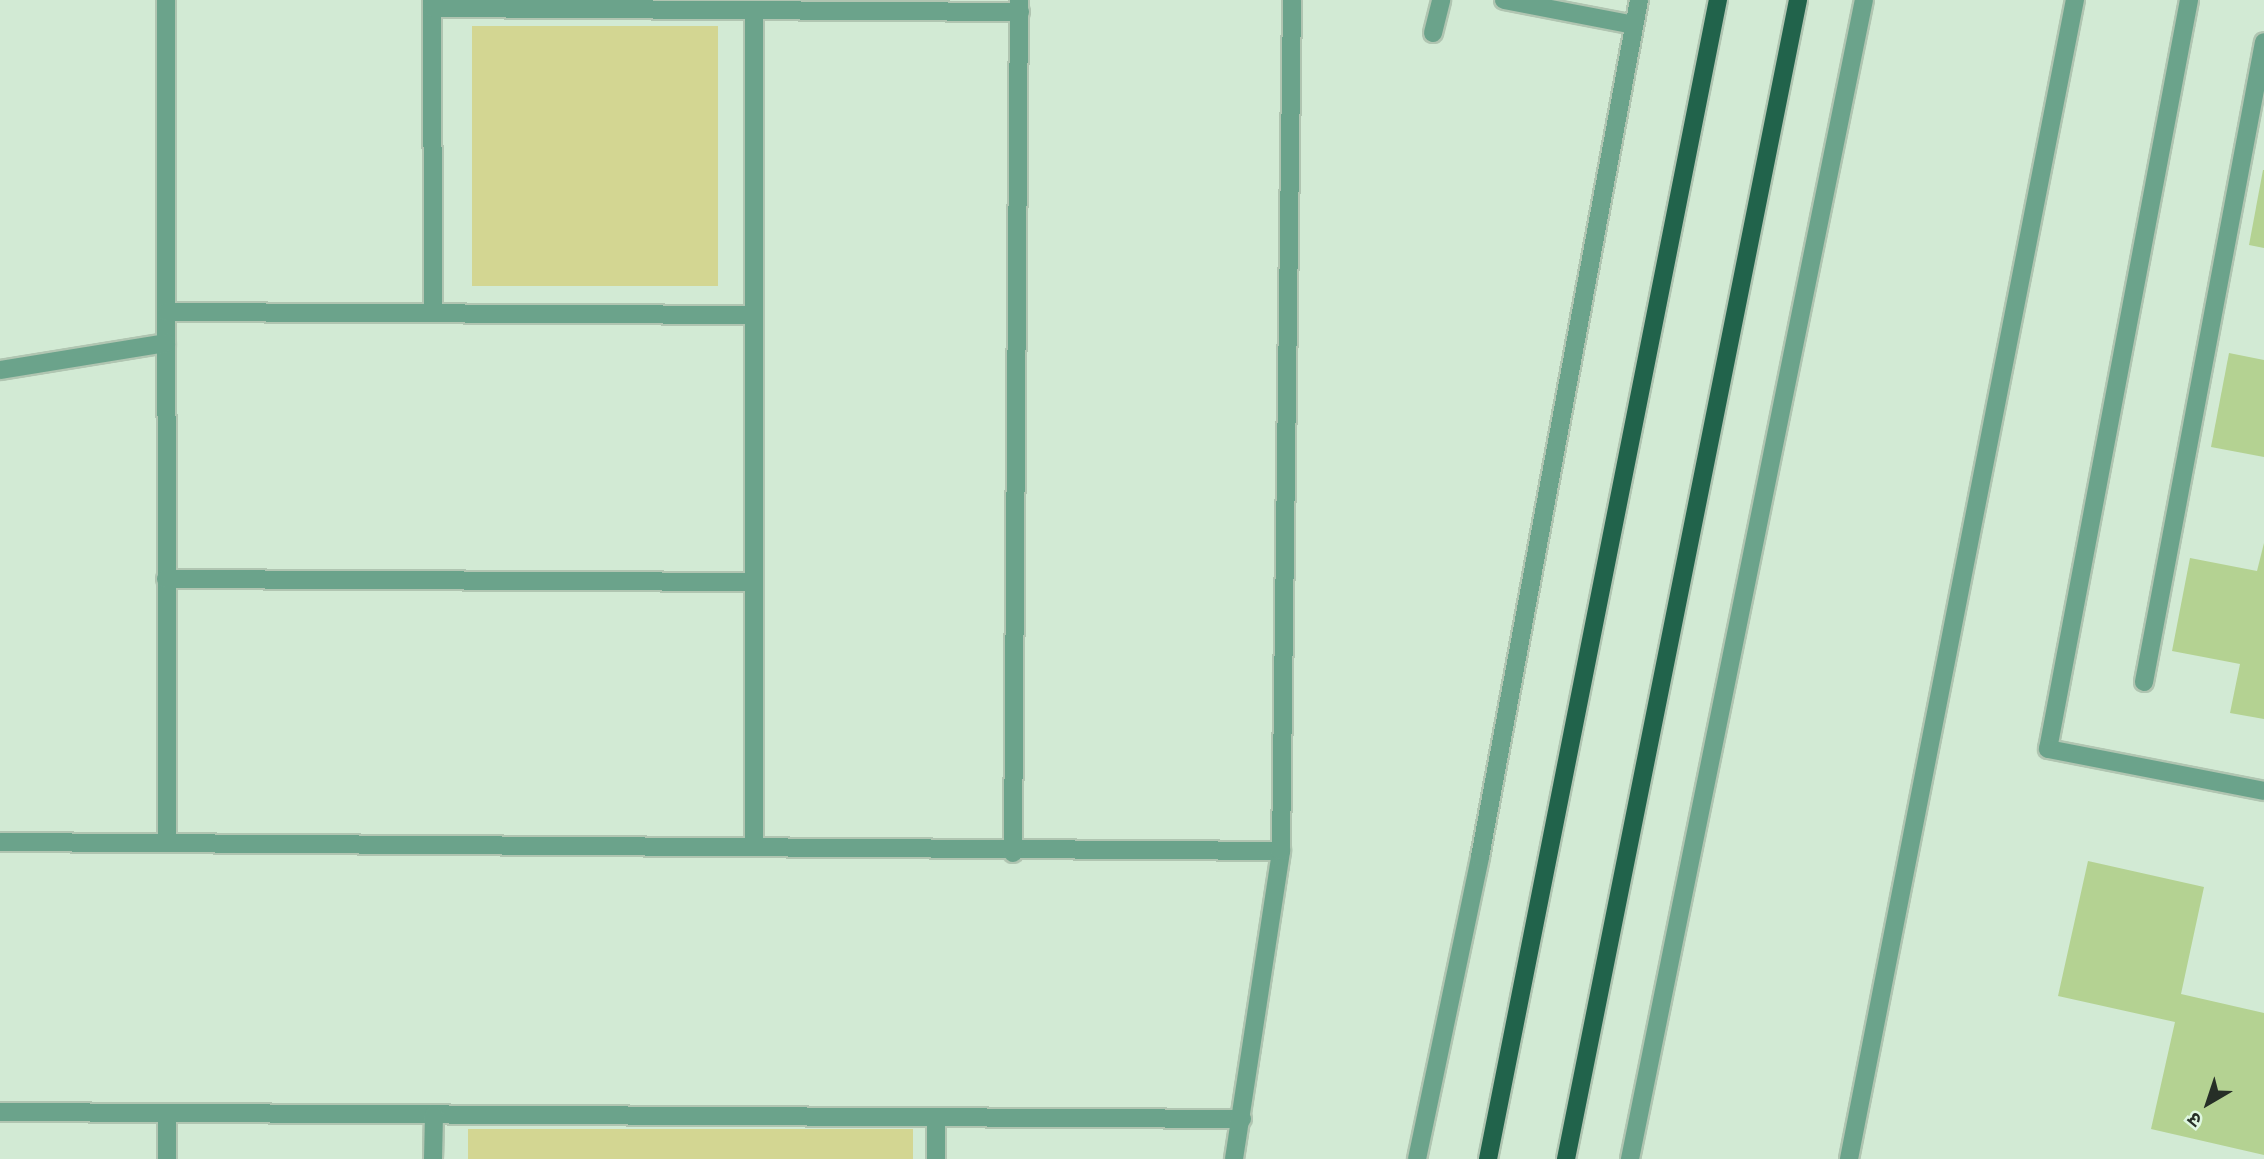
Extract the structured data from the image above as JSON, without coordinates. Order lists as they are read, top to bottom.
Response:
{
  "north": "bottom left"
}
